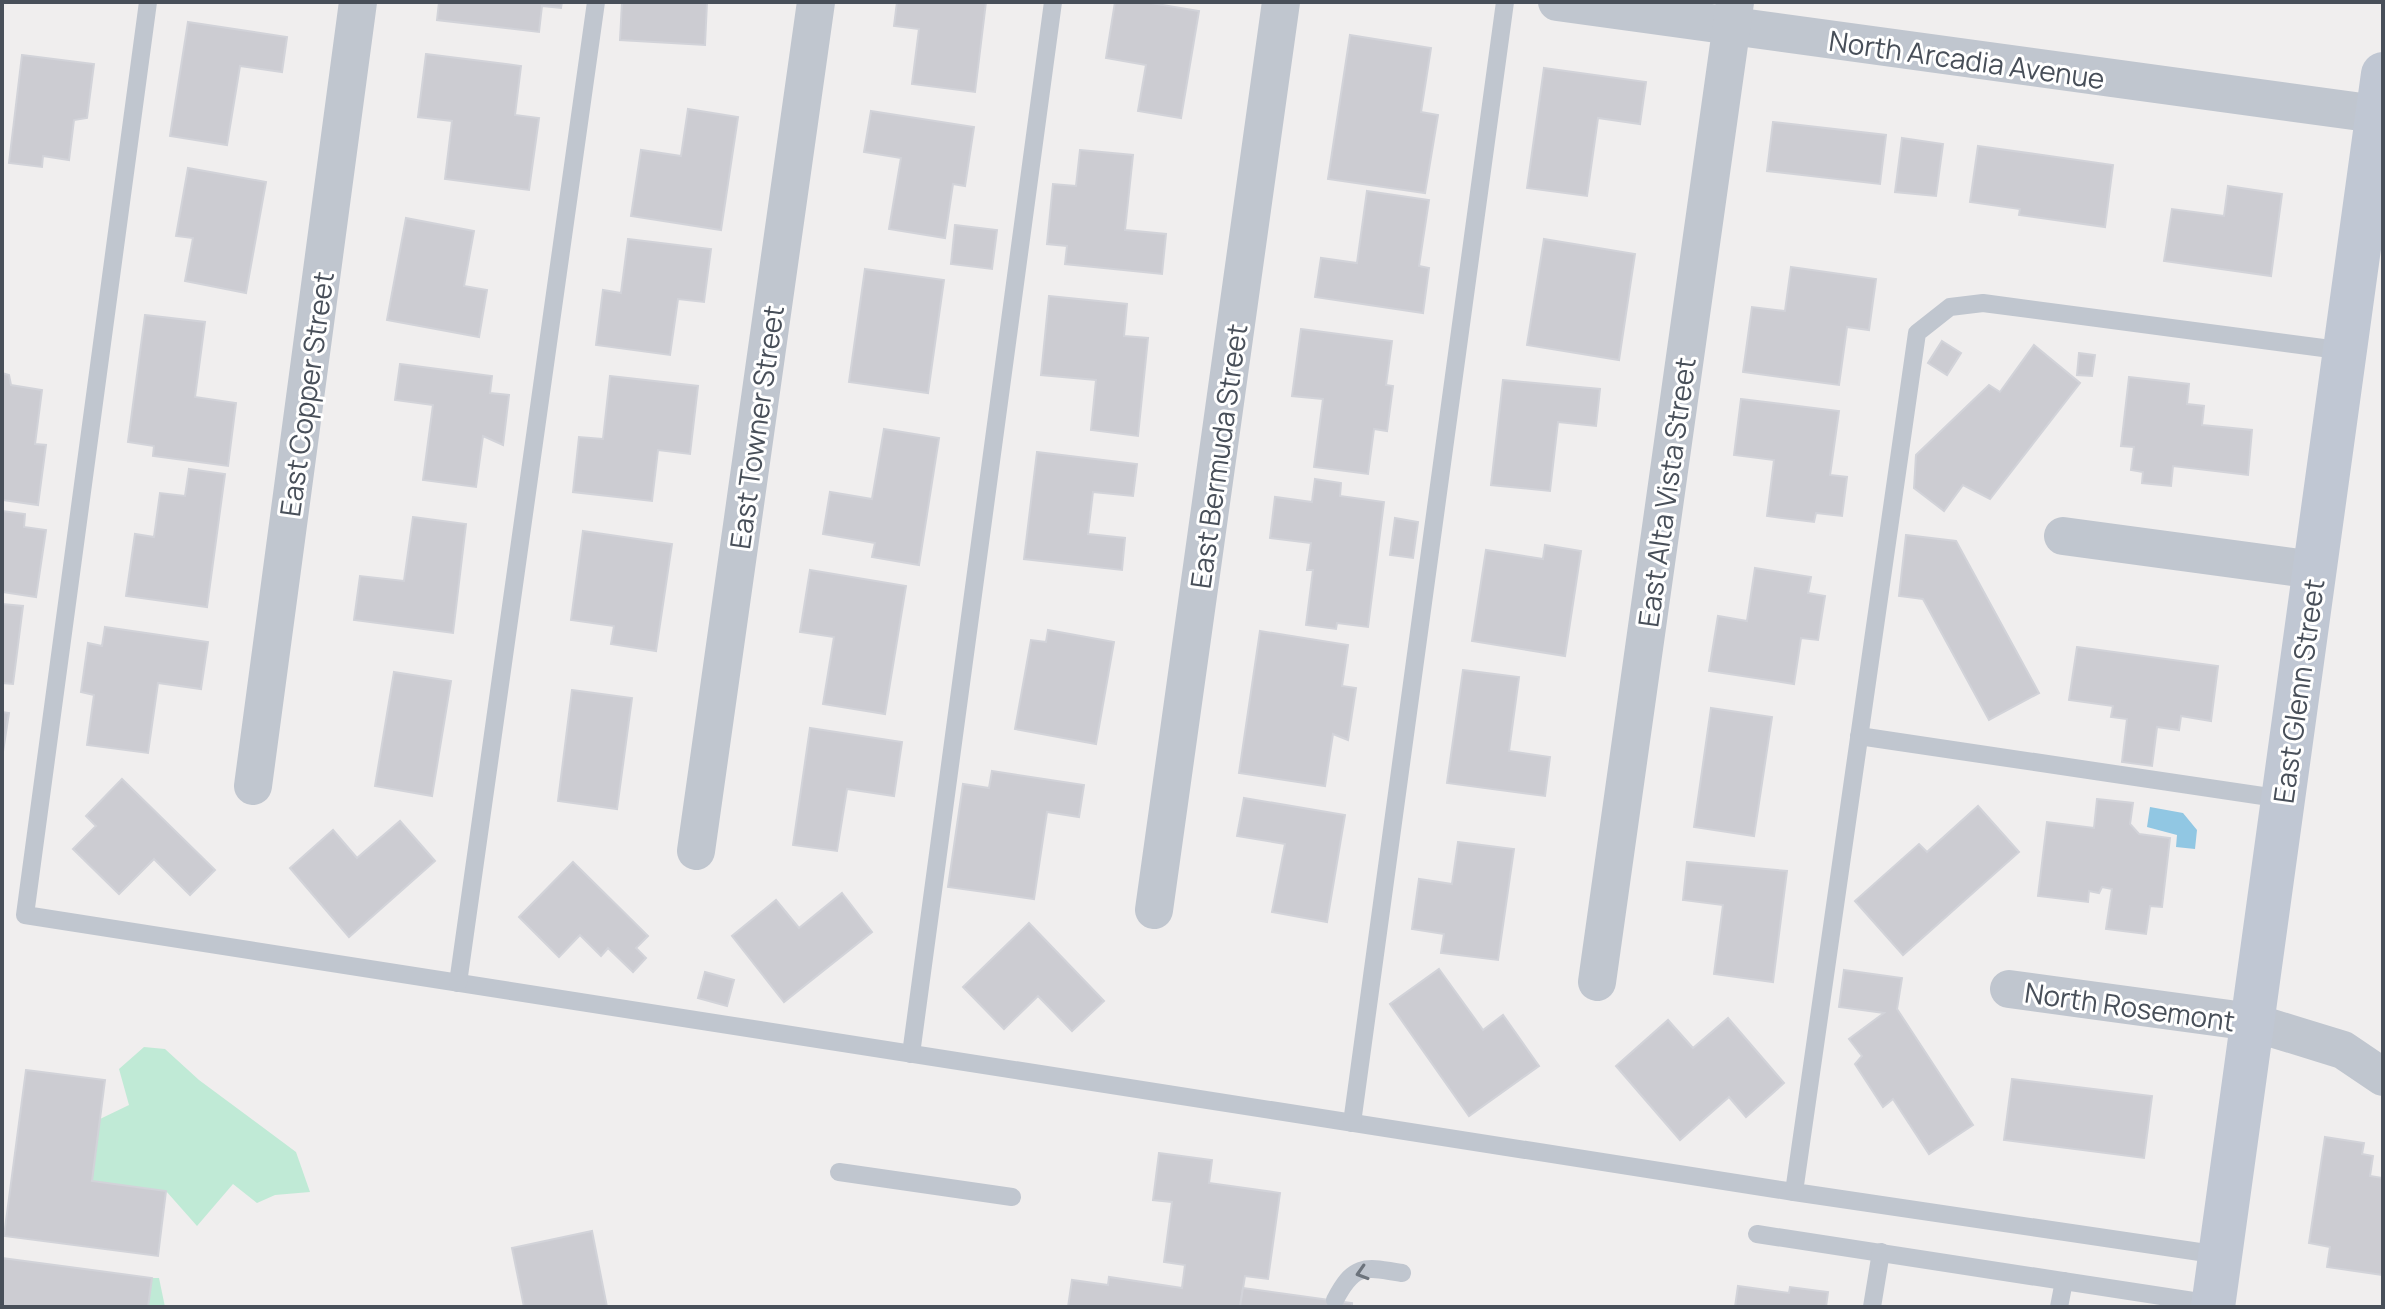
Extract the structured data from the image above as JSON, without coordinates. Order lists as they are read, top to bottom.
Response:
{
  "streets": {
    "street": [
      "North Arcadia Avenue",
      "East Copper Street",
      "East Towner Street",
      "East Bermuda Street",
      "East Alta Vista Street",
      "East Glenn Street",
      "North Rosemont"
    ]
  },
  "crossings": [
    ["North Arcadia Avenue", "East Alta Vista Street"],
    ["North Arcadia Avenue", "East Glenn Street"],
    ["East Glenn Street", "North Rosemont"]
  ]
}
